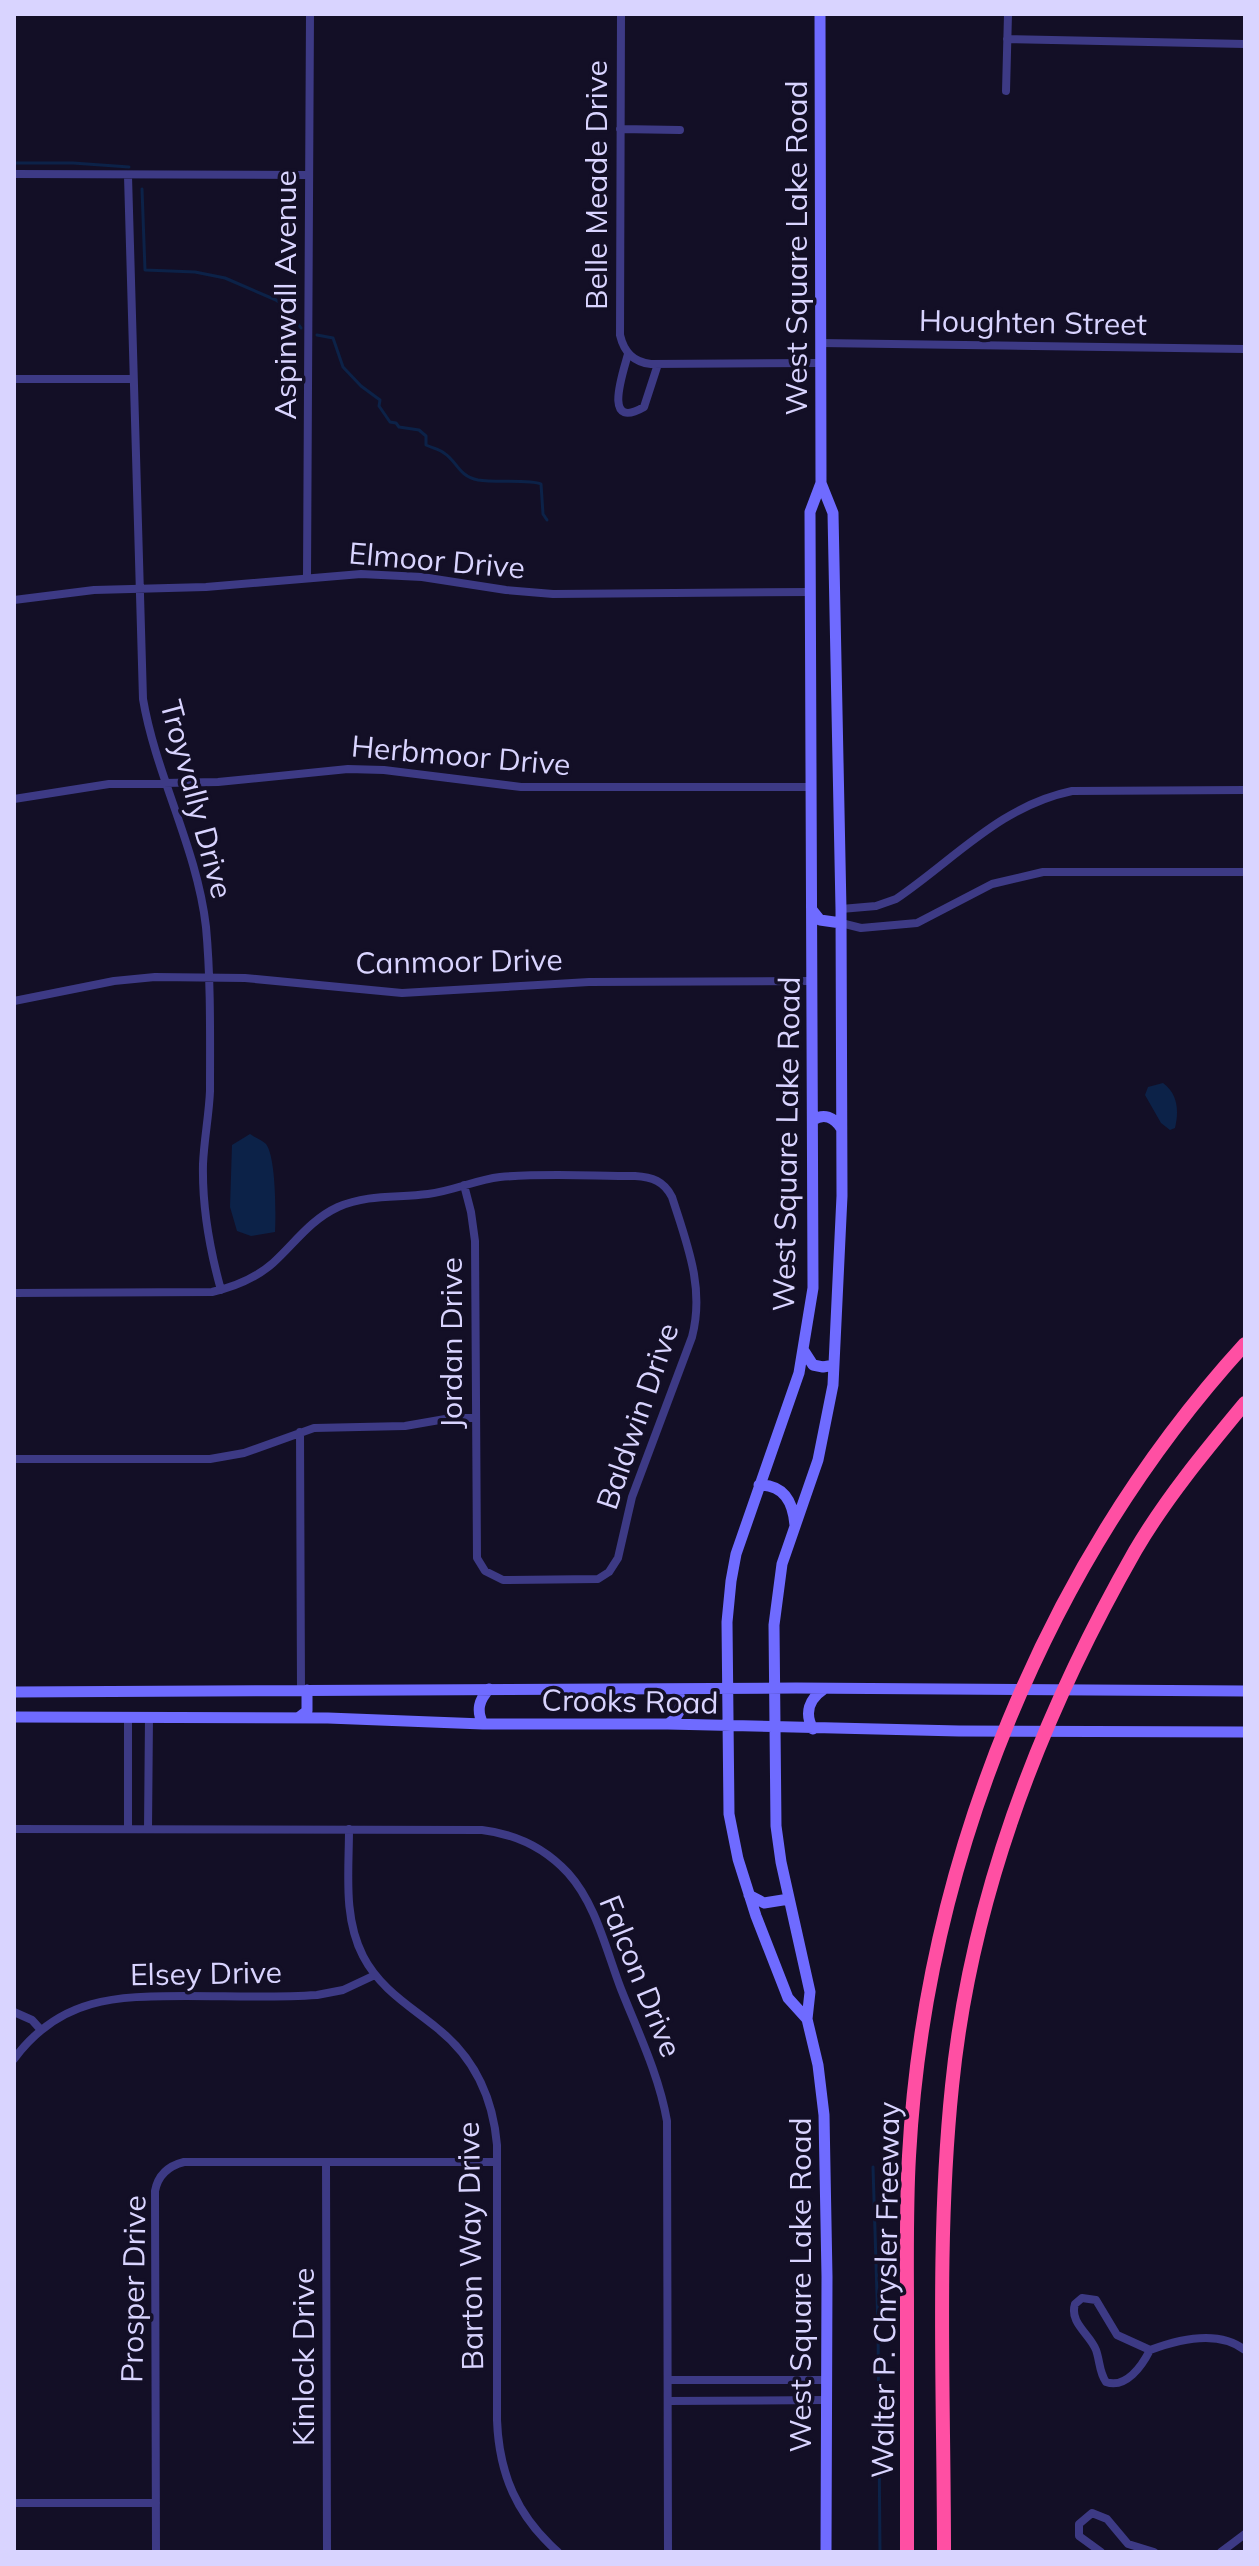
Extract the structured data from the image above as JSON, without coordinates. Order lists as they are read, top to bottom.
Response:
{
  "streets": {
    "highway": ["Walter P. Chrysler Freeway"],
    "main road": ["West Square Lake Road", "Crooks Road"],
    "street": [
      "Belle Meade Drive",
      "Aspinwall Avenue",
      "Houghten Street",
      "Elmoor Drive",
      "Herbmoor Drive",
      "Troyvally Drive",
      "Canmoor Drive",
      "Jordan Drive",
      "Baldwin Drive",
      "Elsey Drive",
      "Falcon Drive",
      "Barton Way Drive",
      "Prosper Drive",
      "Kinlock Drive"
    ]
  },
  "crossings": [
    ["West Square Lake Road", "Houghten Street"],
    ["West Square Lake Road", "Elmoor Drive"],
    ["West Square Lake Road", "Herbmoor Drive"],
    ["West Square Lake Road", "Canmoor Drive"],
    ["West Square Lake Road", "Crooks Road"],
    ["Aspinwall Avenue", "Elmoor Drive"],
    ["Elmoor Drive", "Troyvally Drive"],
    ["Herbmoor Drive", "Troyvally Drive"],
    ["Troyvally Drive", "Canmoor Drive"],
    ["Jordan Drive", "Baldwin Drive"],
    ["Elsey Drive", "Barton Way Drive"],
    ["Falcon Drive", "Barton Way Drive"],
    ["Barton Way Drive", "Prosper Drive"],
    ["Prosper Drive", "Kinlock Drive"]
  ]
}
